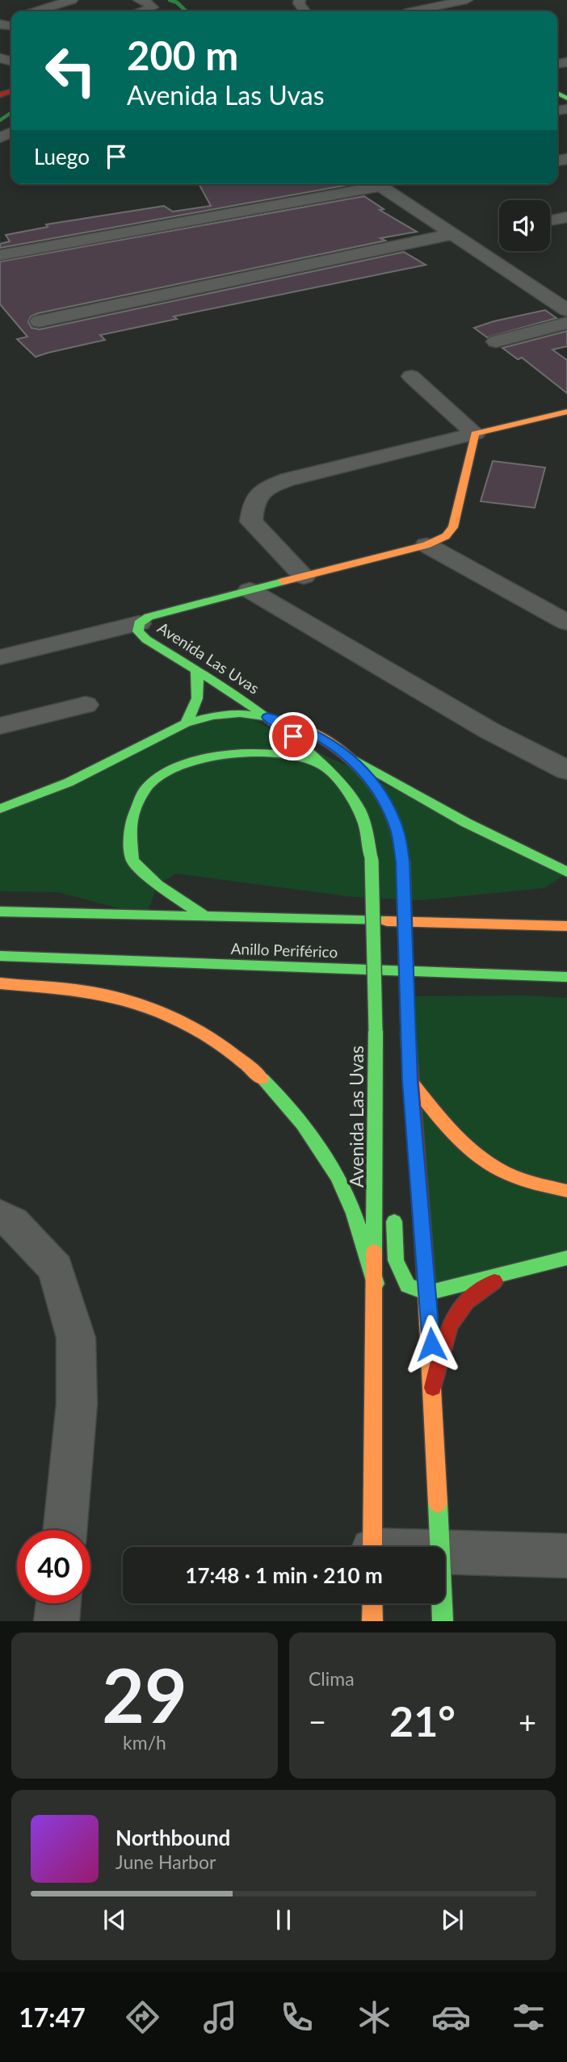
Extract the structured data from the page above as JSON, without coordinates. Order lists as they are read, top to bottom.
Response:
{
  "streets": {
    "main road": ["Avenida Las Uvas", "Anillo Periférico"]
  },
  "page": {
    "turn": ["200 m", "Avenida Las Uvas"],
    "then": "Luego",
    "limit": "40",
    "trip": "17:48 · 1 min · 210 m",
    "tile": [
      ["29", "km/h"],
      "Clima"
    ],
    "heat": ["−", "21°", "+"],
    "song": ["Northbound", "June Harbor"],
    "tabs": "17:47"
  }
}
